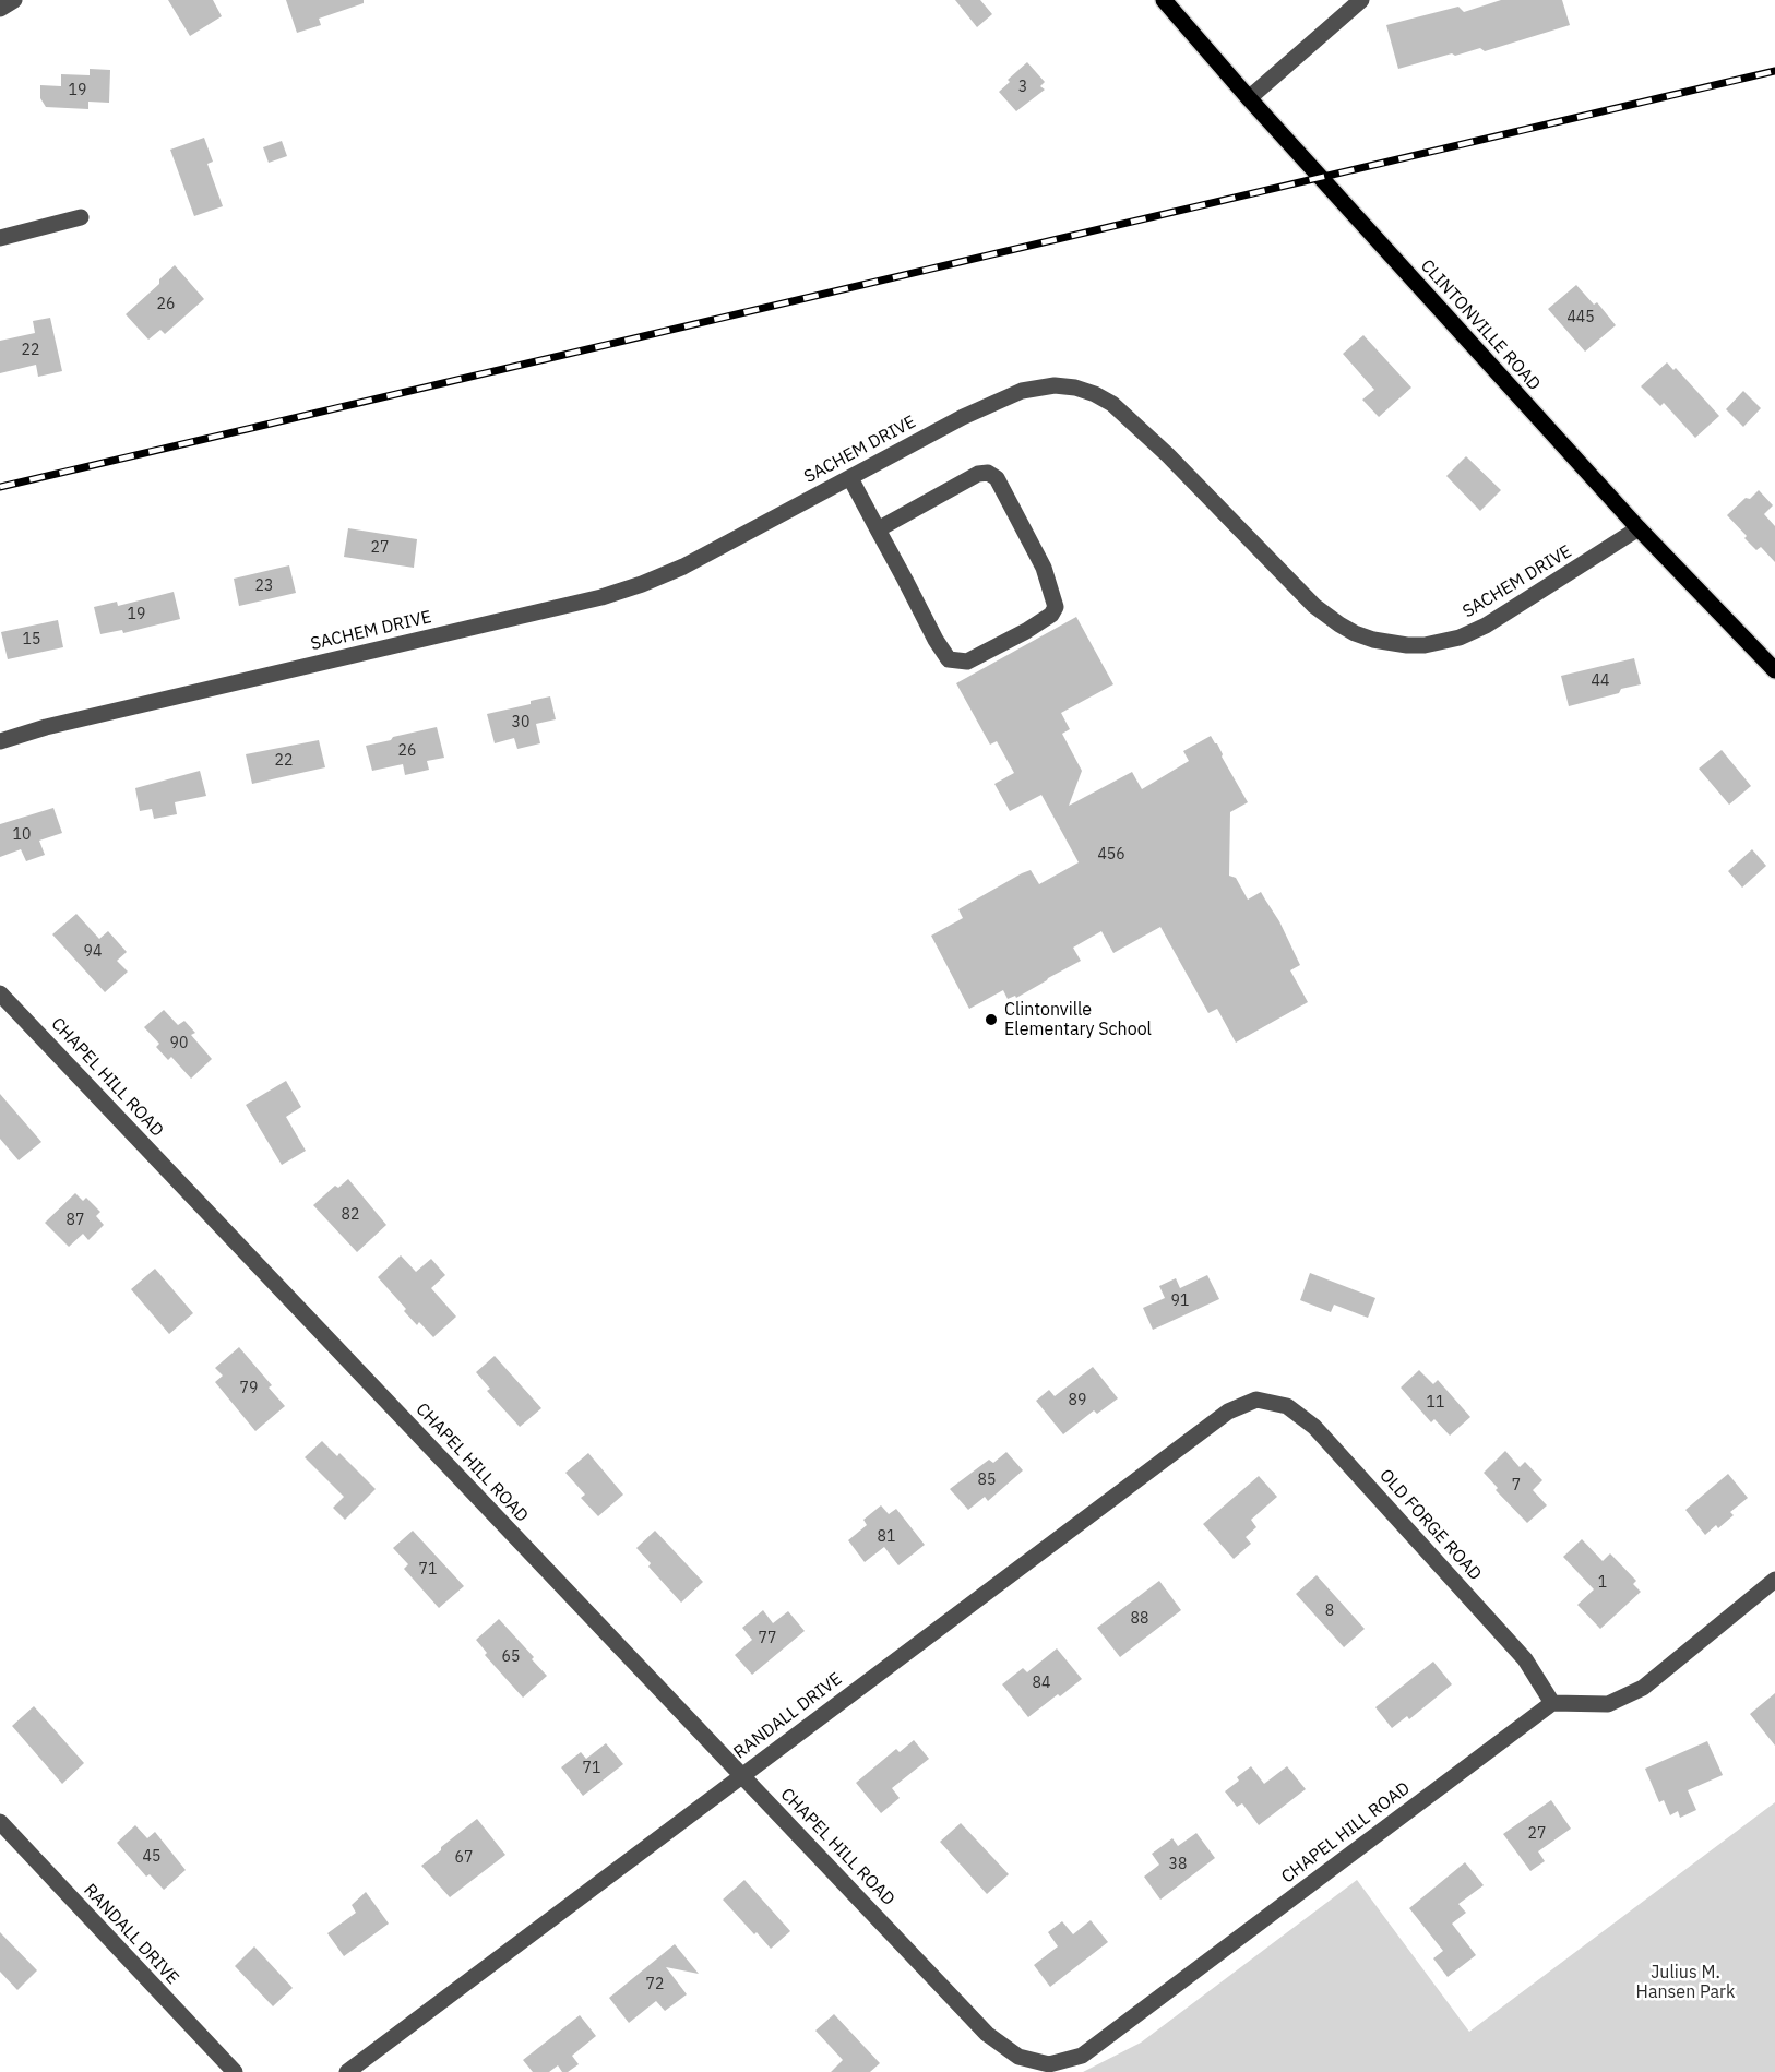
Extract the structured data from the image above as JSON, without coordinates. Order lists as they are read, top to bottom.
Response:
{
  "streets": {
    "main road": ["CLINTONVILLE ROAD"],
    "street": [
      "SACHEM DRIVE",
      "CHAPEL HILL ROAD",
      "OLD FORGE ROAD",
      "RANDALL DRIVE"
    ]
  },
  "crossings": [
    ["CLINTONVILLE ROAD", "SACHEM DRIVE"],
    ["CHAPEL HILL ROAD", "OLD FORGE ROAD"],
    ["CHAPEL HILL ROAD", "RANDALL DRIVE"],
    ["OLD FORGE ROAD", "RANDALL DRIVE"]
  ],
  "parks": ["Julius M. Hansen Park"],
  "places": ["Clintonville Elementary School"],
  "house_numbers": [
    "3",
    "19",
    "26",
    "445",
    "22",
    "27",
    "23",
    "19",
    "15",
    "44",
    "30",
    "26",
    "22",
    "10",
    "456",
    "94",
    "90",
    "82",
    "87",
    "91",
    "79",
    "89",
    "11",
    "85",
    "7",
    "81",
    "71",
    "1",
    "8",
    "88",
    "77",
    "65",
    "84",
    "71",
    "27",
    "45",
    "67",
    "38",
    "72"
  ]
}
